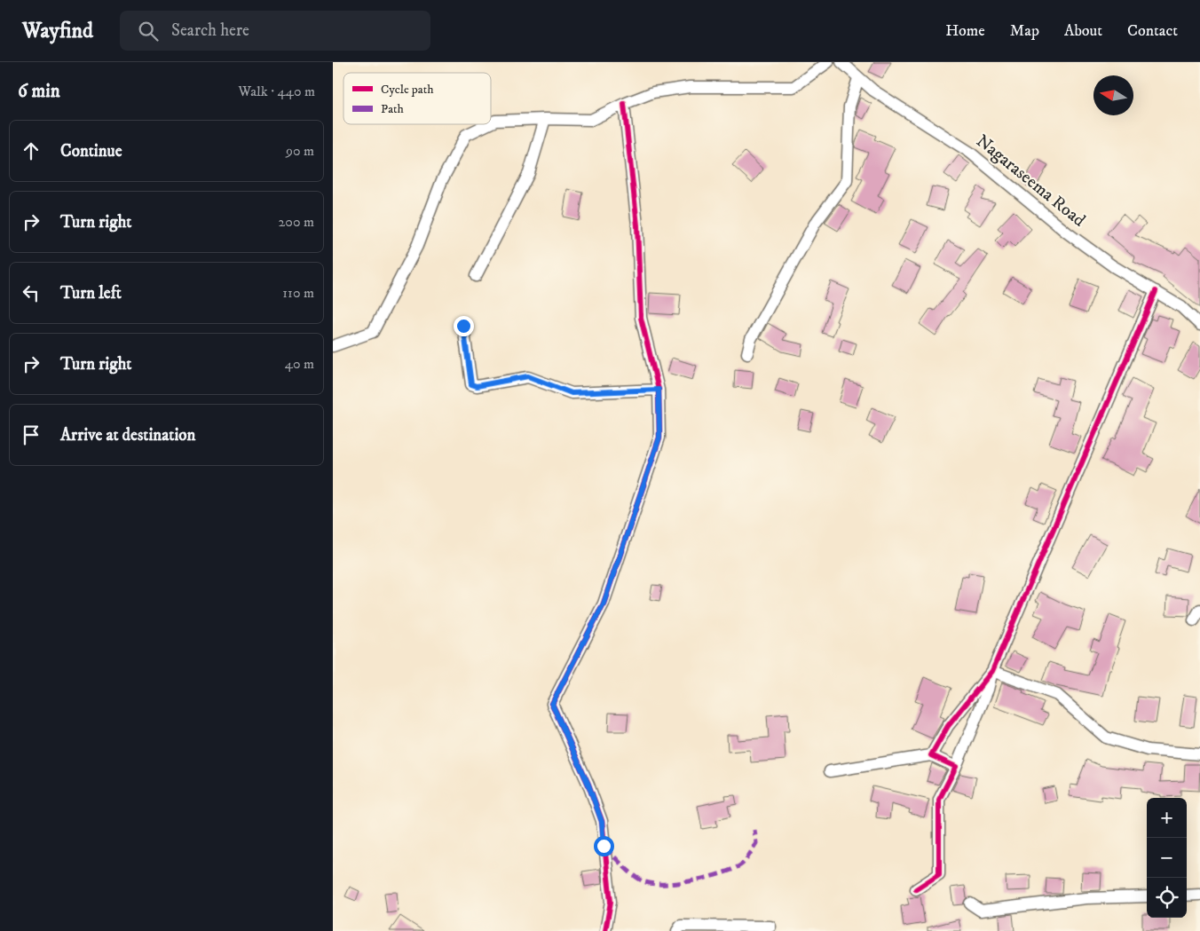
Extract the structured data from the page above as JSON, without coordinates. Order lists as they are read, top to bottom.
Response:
{
  "streets": {
    "street": ["Nagaraseema Road"]
  },
  "legend": ["Cycle path", "Path"],
  "north": "left",
  "page": {
    "header": "Wayfind",
    "search": "Search here",
    "nav": [
      "Home",
      "Map",
      "About",
      "Contact"
    ],
    "heading": ["6 min", "Walk · 440 m"],
    "list": [
      ["Continue", "90 m"],
      ["Turn right", "200 m"],
      ["Turn left", "110 m"],
      ["Turn right", "40 m"],
      "Arrive at destination"
    ],
    "map_buttons": ["+", "−"]
  }
}
